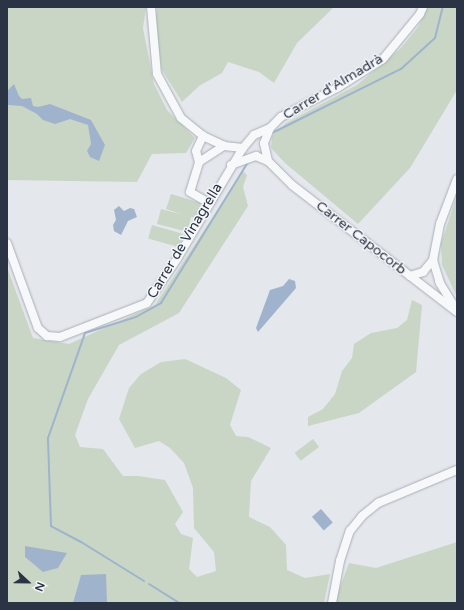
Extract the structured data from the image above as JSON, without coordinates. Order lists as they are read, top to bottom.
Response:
{
  "streets": {
    "street": ["Carrer d'Almadrà", "Carrer Capocorb", "Carrer de Vinagrella"]
  },
  "crossings": [
    ["Carrer d'Almadrà", "Carrer de Vinagrella"]
  ],
  "north": "right"
}
